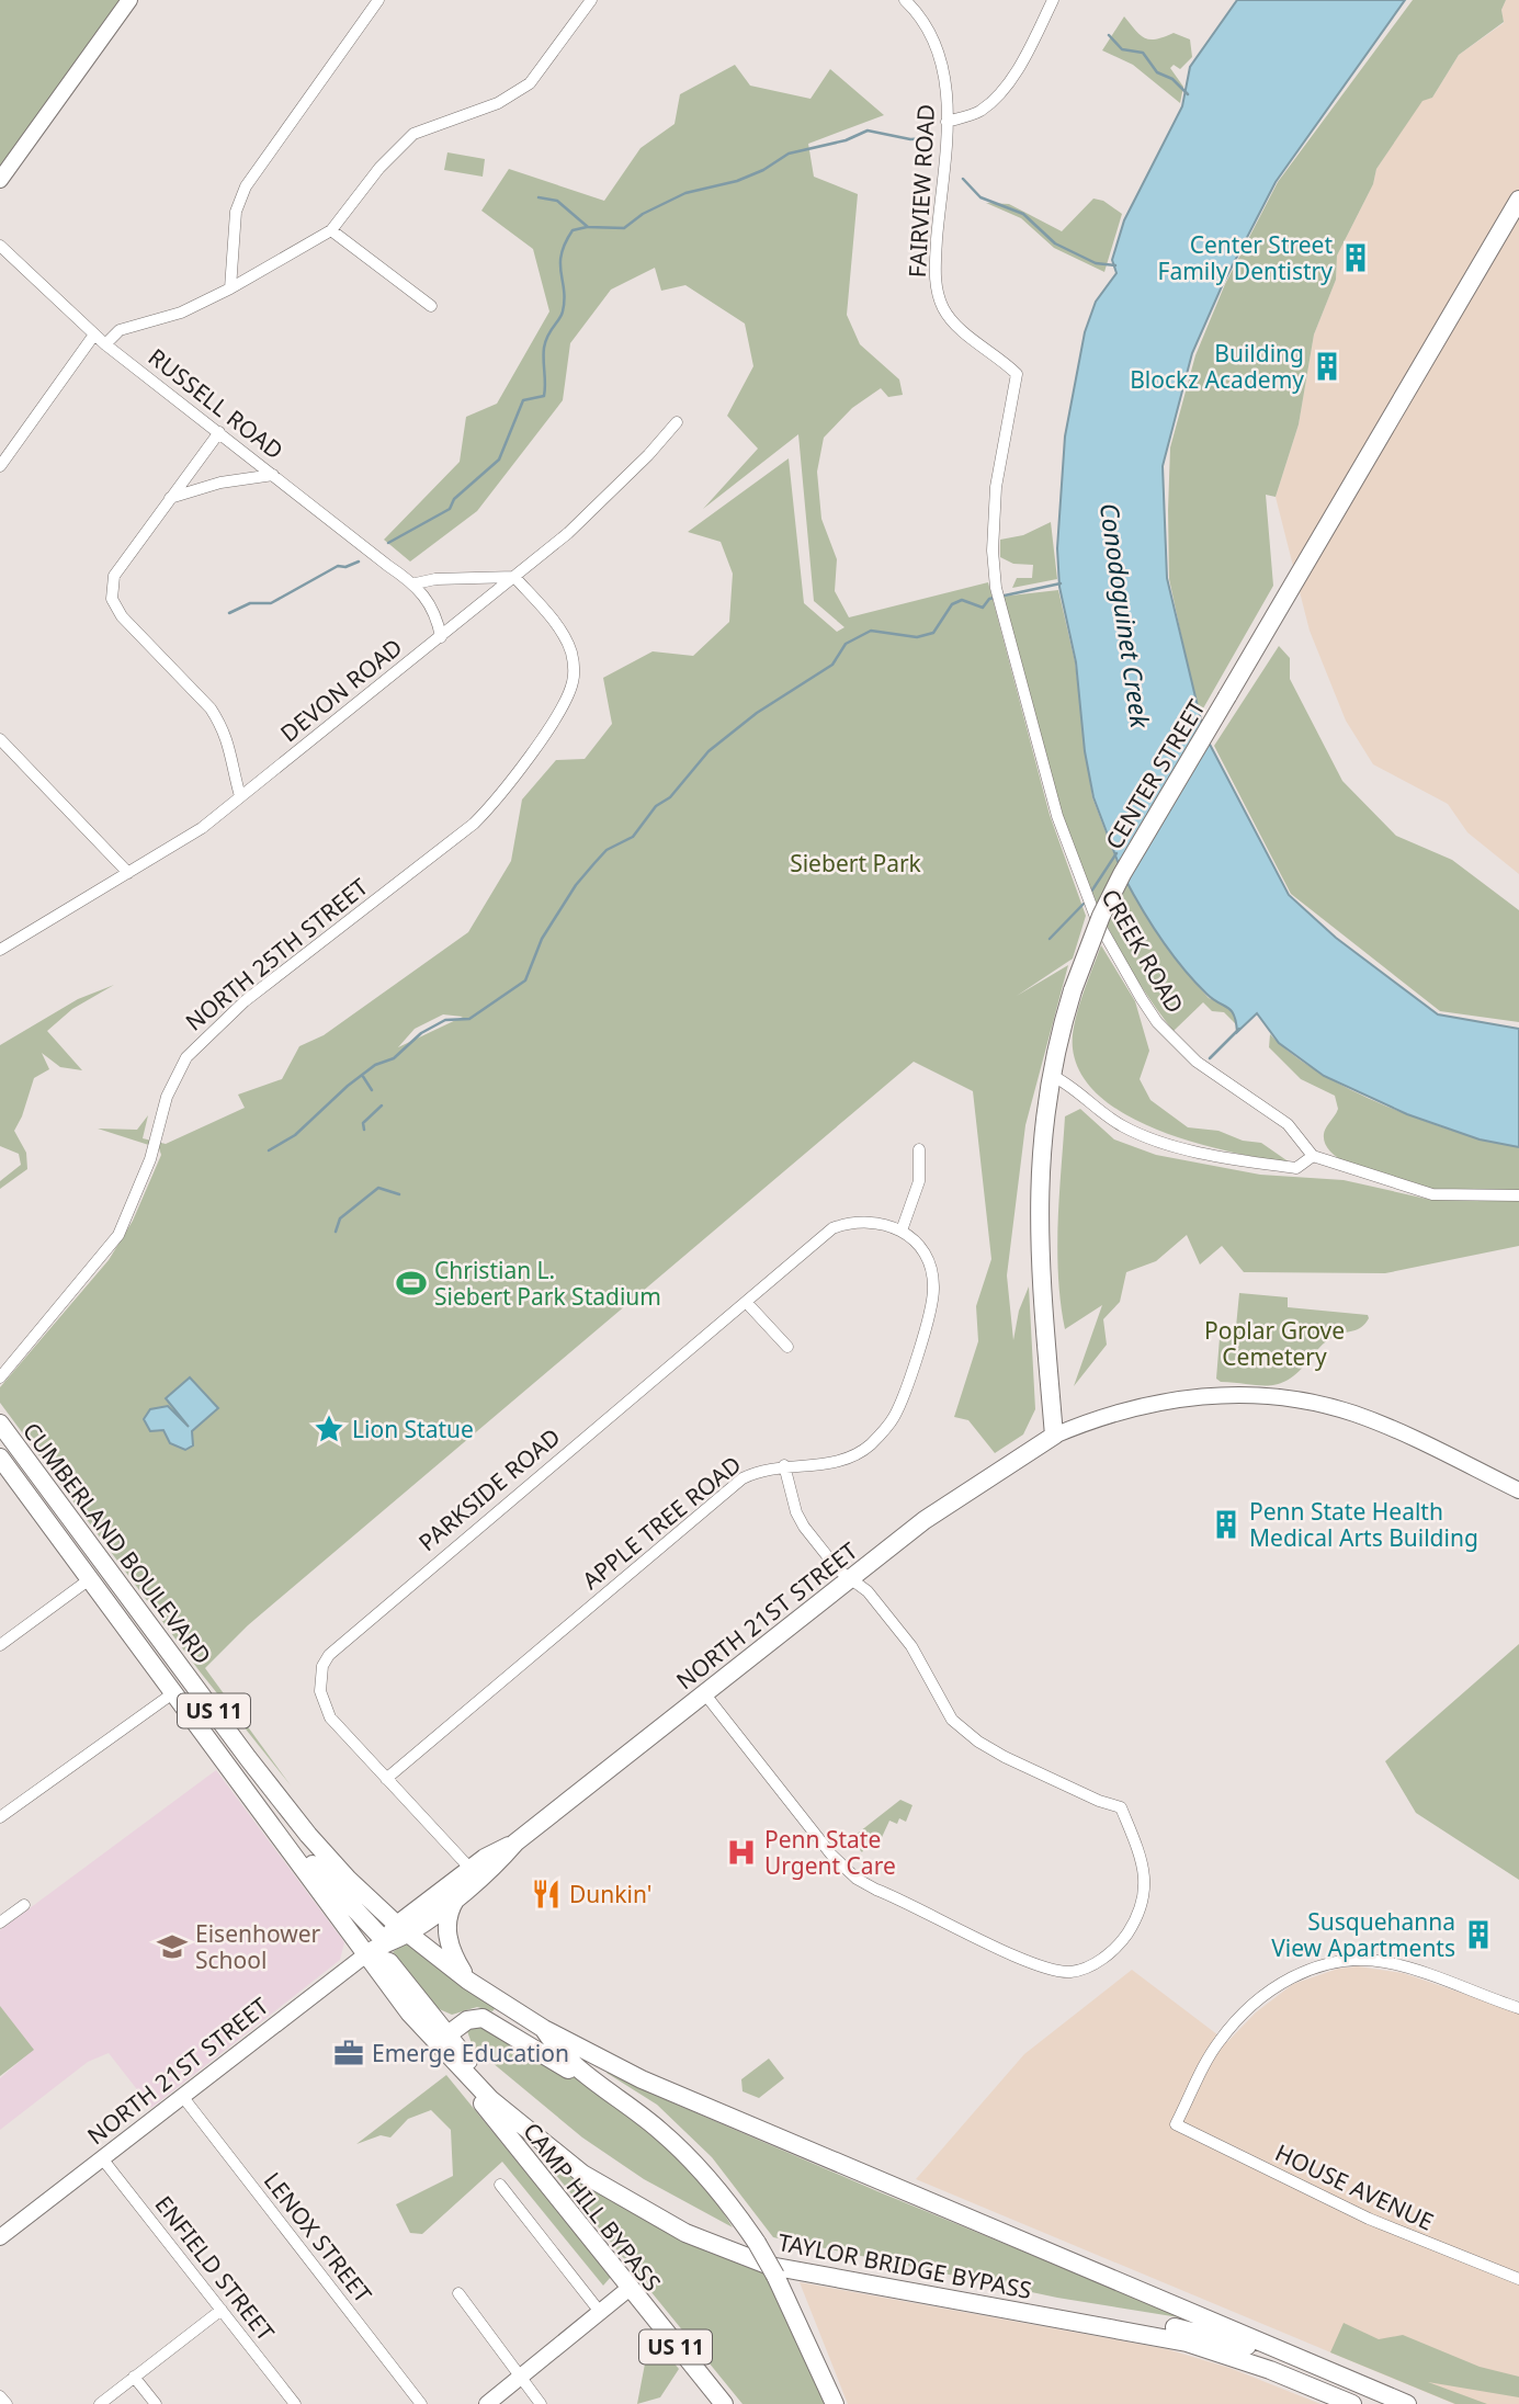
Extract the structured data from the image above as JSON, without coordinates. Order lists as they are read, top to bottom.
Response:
{
  "streets": {
    "main road": [
      "CENTER STREET",
      "CUMBERLAND BOULEVARD",
      "NORTH 21ST STREET",
      "US 11",
      "CAMP HILL BYPASS",
      "TAYLOR BRIDGE BYPASS"
    ],
    "street": [
      "FAIRVIEW ROAD",
      "RUSSELL ROAD",
      "DEVON ROAD",
      "CREEK ROAD",
      "NORTH 25TH STREET",
      "PARKSIDE ROAD",
      "APPLE TREE ROAD",
      "HOUSE AVENUE",
      "LENOX STREET",
      "ENFIELD STREET"
    ]
  },
  "crossings": [
    ["FAIRVIEW ROAD", "CREEK ROAD"],
    ["RUSSELL ROAD", "DEVON ROAD"],
    ["DEVON ROAD", "NORTH 25TH STREET"],
    ["CENTER STREET", "NORTH 21ST STREET"],
    ["PARKSIDE ROAD", "APPLE TREE ROAD"],
    ["PARKSIDE ROAD", "NORTH 21ST STREET"],
    ["CUMBERLAND BOULEVARD", "NORTH 21ST STREET"],
    ["CUMBERLAND BOULEVARD", "TAYLOR BRIDGE BYPASS"],
    ["NORTH 21ST STREET", "LENOX STREET"],
    ["NORTH 21ST STREET", "TAYLOR BRIDGE BYPASS"],
    ["NORTH 21ST STREET", "ENFIELD STREET"],
    ["US 11", "TAYLOR BRIDGE BYPASS"],
    ["CAMP HILL BYPASS", "TAYLOR BRIDGE BYPASS"]
  ],
  "water": ["Conodoguinet Creek"],
  "parks": ["Siebert Park", "Poplar Grove Cemetery"],
  "places": {
    "building": [
      "Center Street Family Dentistry",
      "Building Blockz Academy",
      "Penn State Health Medical Arts Building",
      "Susquehanna View Apartments"
    ],
    "sports": ["Christian L. Siebert Park Stadium"],
    "place": ["Lion Statue"],
    "hospital": ["Penn State Urgent Care"],
    "restaurant": ["Dunkin'"],
    "school or university": ["Eisenhower School"],
    "office": ["Emerge Education"]
  }
}
